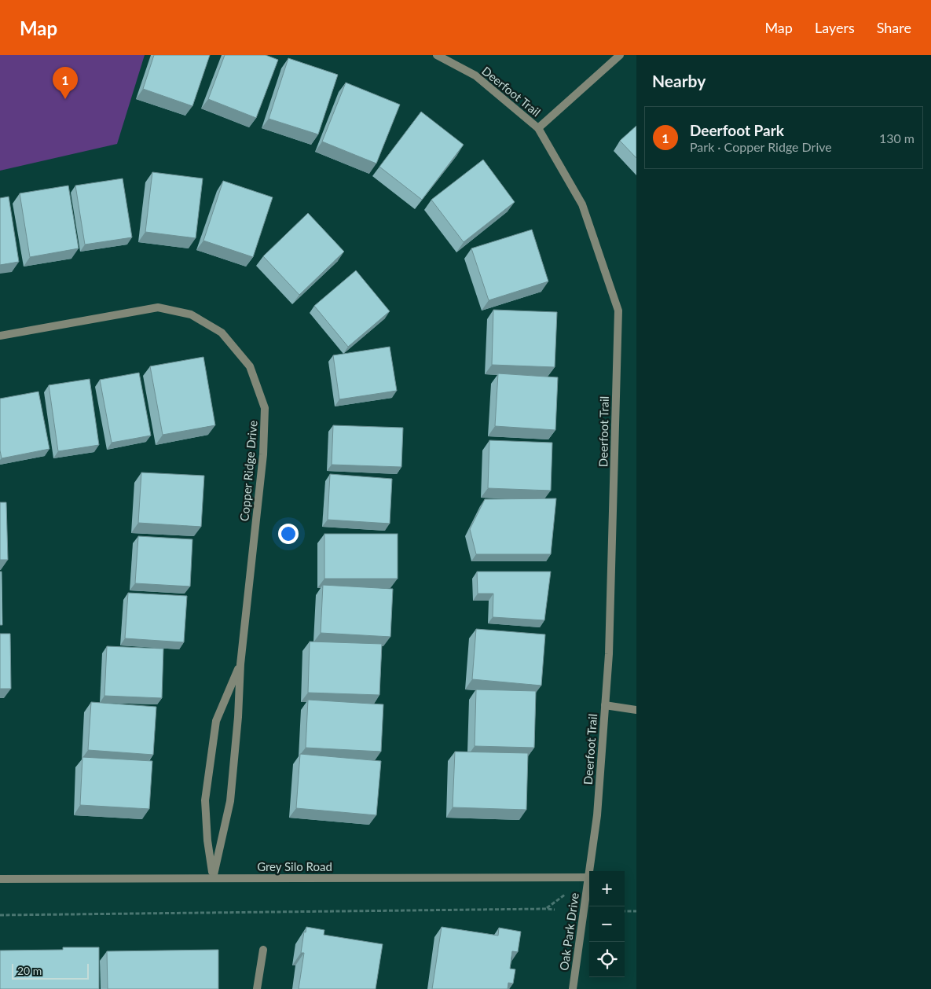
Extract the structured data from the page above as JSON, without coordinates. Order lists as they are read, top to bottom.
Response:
{
  "streets": {
    "street": [
      "Deerfoot Trail",
      "Copper Ridge Drive",
      "Grey Silo Road",
      "Oak Park Drive"
    ]
  },
  "crossings": [
    ["Deerfoot Trail", "Grey Silo Road"],
    ["Deerfoot Trail", "Oak Park Drive"],
    ["Copper Ridge Drive", "Grey Silo Road"],
    ["Grey Silo Road", "Oak Park Drive"]
  ],
  "scale_bar": "20 m",
  "page": {
    "header": "Map",
    "nav": ["Map", "Layers", "Share"],
    "heading": "Nearby",
    "pins": "1",
    "list": [
      {
        "mark": "1",
        "name": "Deerfoot Park",
        "note": "Park · Copper Ridge Drive",
        "value": "130 m"
      }
    ],
    "map_buttons": ["+", "−"],
    "scale": "20 m"
  }
}
